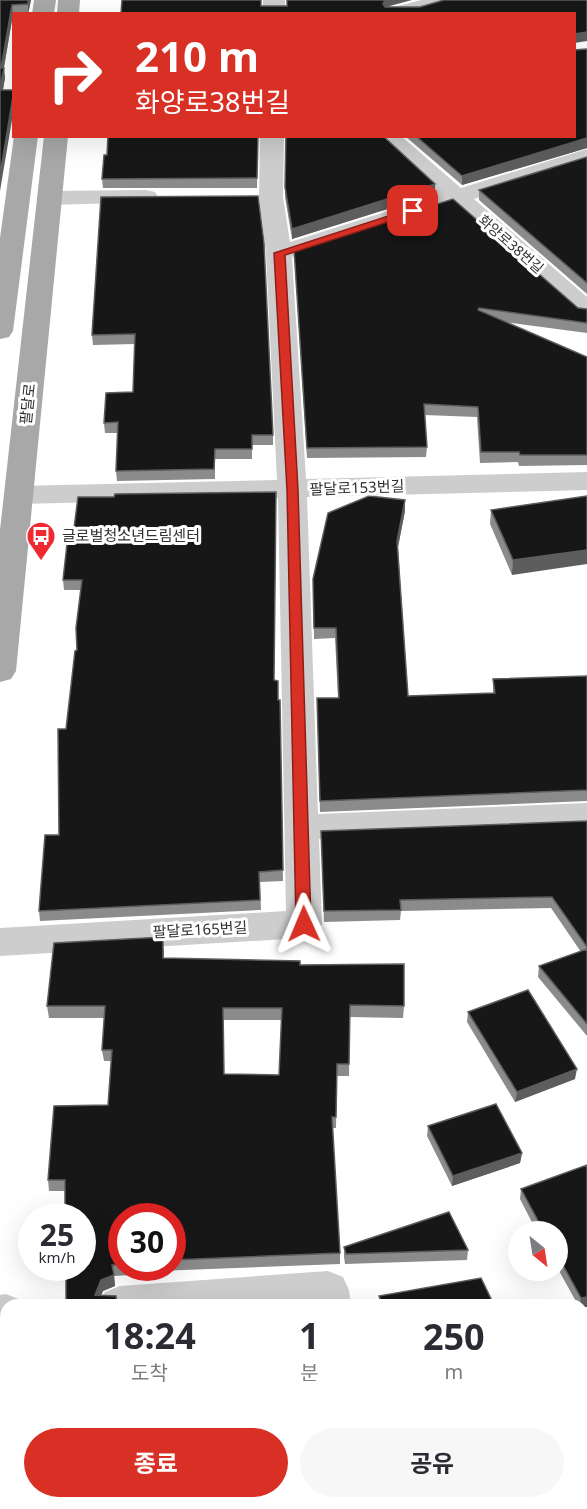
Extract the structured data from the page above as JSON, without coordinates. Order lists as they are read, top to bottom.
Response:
{
  "streets": {
    "main road": ["팔달로"],
    "street": ["화양로38번길", "팔달로153번길", "팔달로165번길"]
  },
  "crossings": [
    ["팔달로", "팔달로153번길"],
    ["팔달로153번길", "팔달로165번길"]
  ],
  "places": {
    "bus stop": ["글로벌청소년드림센터"]
  },
  "north": "bottom right",
  "page": {
    "turn": ["210 m", "화양로38번길"],
    "speed": "25 km/h",
    "limit": "30",
    "eta": [
      "18:24",
      "도착",
      "1",
      "분",
      "250",
      "m"
    ],
    "buttons": ["종료", "공유"]
  }
}
